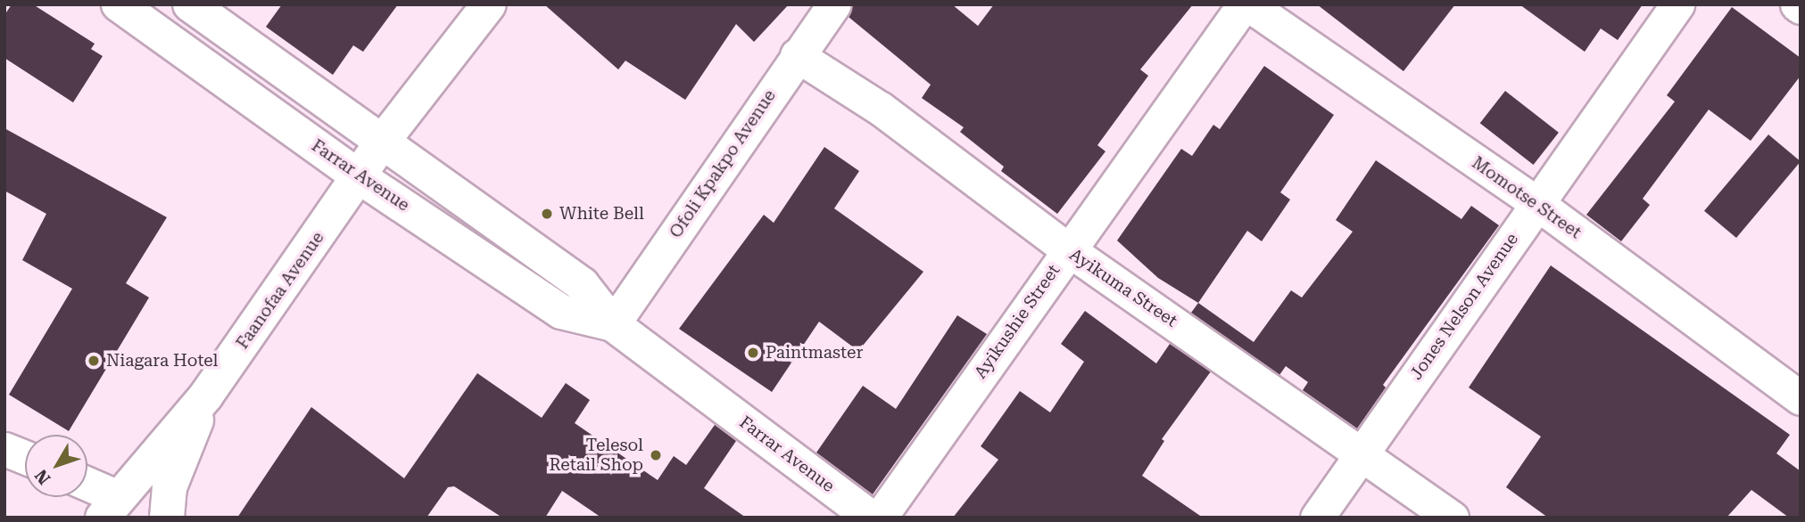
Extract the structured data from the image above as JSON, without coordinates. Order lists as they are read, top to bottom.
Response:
{
  "streets": {
    "main road": ["Farrar Avenue", "Faanofaa Avenue"],
    "street": [
      "Ofoli Kpakpo Avenue",
      "Momotse Street",
      "Ayikuma Street",
      "Jones Nelson Avenue",
      "Ayikushie Street"
    ]
  },
  "crossings": [
    ["Ofoli Kpakpo Avenue", "Farrar Avenue"],
    ["Ofoli Kpakpo Avenue", "Ayikuma Street"],
    ["Farrar Avenue", "Faanofaa Avenue"],
    ["Momotse Street", "Jones Nelson Avenue"],
    ["Momotse Street", "Ayikushie Street"],
    ["Ayikuma Street", "Jones Nelson Avenue"],
    ["Ayikuma Street", "Ayikushie Street"]
  ],
  "places": [
    "White Bell",
    "Paintmaster",
    "Niagara Hotel",
    "Telesol Retail Shop"
  ],
  "north": "bottom left"
}
